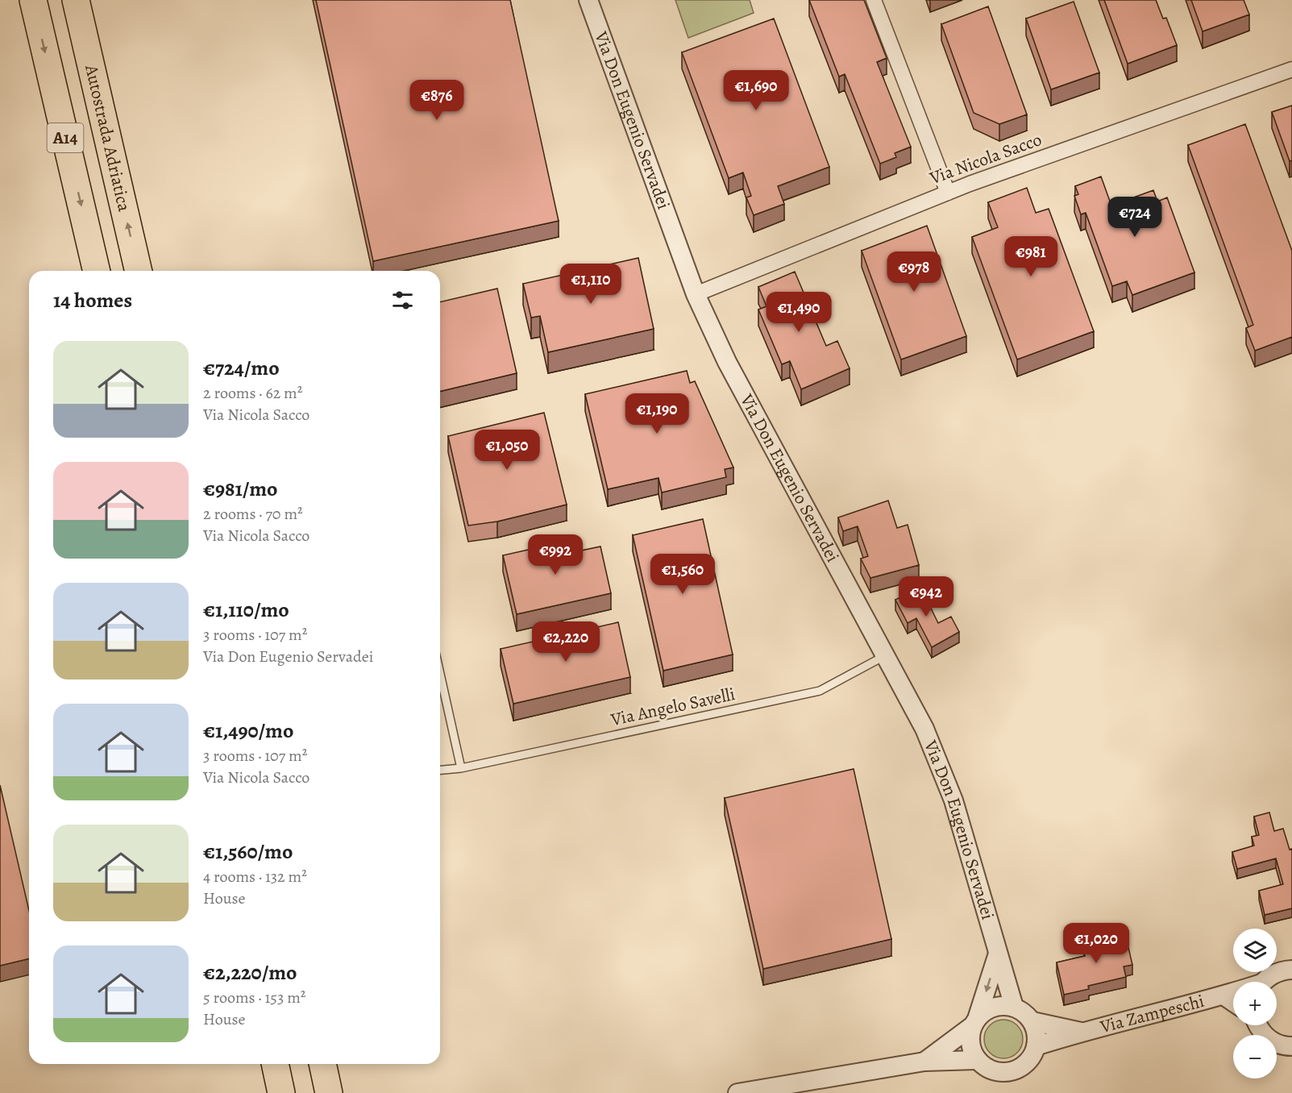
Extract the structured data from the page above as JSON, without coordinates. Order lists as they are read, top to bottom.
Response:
{
  "streets": {
    "highway": ["A14", "Autostrada Adriatica"],
    "street": ["Via Don Eugenio Servadei", "Via Nicola Sacco", "Via Zampeschi"],
    "lane": ["Via Angelo Savelli"]
  },
  "crossings": [
    ["Via Don Eugenio Servadei", "Via Nicola Sacco"],
    ["Via Don Eugenio Servadei", "Via Angelo Savelli"],
    ["Via Don Eugenio Servadei", "Via Zampeschi"]
  ],
  "page": {
    "price": [
      "€1,690",
      "€876",
      "€724",
      "€981",
      "€978",
      "€1,110",
      "€1,490",
      "€1,190",
      "€1,050",
      "€992",
      "€1,560",
      "€942",
      "€2,220",
      "€1,020"
    ],
    "heading": "14 homes",
    "list": [
      {
        "name": "€724/mo",
        "note": "2 rooms · 62 m² · Via Nicola Sacco"
      },
      {
        "name": "€981/mo",
        "note": "2 rooms · 70 m² · Via Nicola Sacco"
      },
      {
        "name": "€1,110/mo",
        "note": "3 rooms · 107 m² · Via Don Eugenio Servadei"
      },
      {
        "name": "€1,490/mo",
        "note": "3 rooms · 107 m² · Via Nicola Sacco"
      },
      {
        "name": "€1,560/mo",
        "note": "4 rooms · 132 m² · House"
      },
      {
        "name": "€2,220/mo",
        "note": "5 rooms · 153 m² · House"
      }
    ],
    "map_buttons": ["+", "−"]
  }
}
